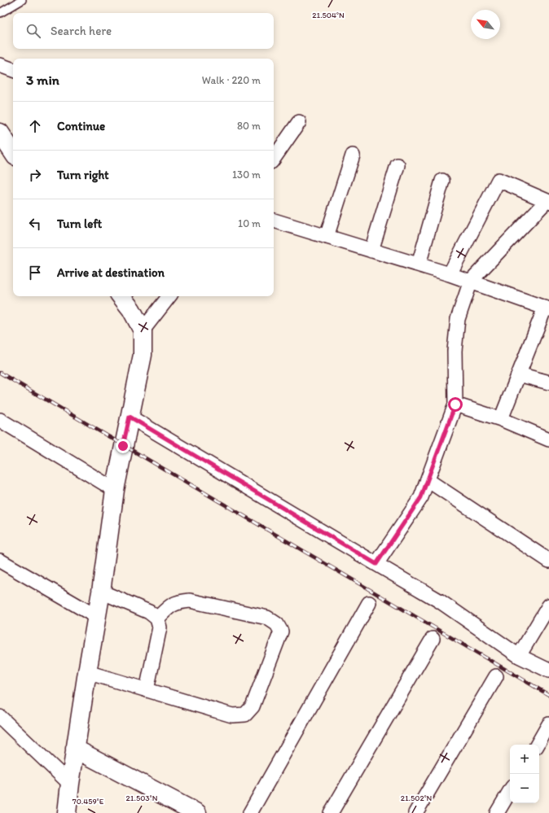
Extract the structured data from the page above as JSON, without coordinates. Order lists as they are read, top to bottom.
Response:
{
  "north": "top left",
  "page": {
    "search": "Search here",
    "heading": ["3 min", "Walk · 220 m"],
    "list": [
      ["Continue", "80 m"],
      ["Turn right", "130 m"],
      ["Turn left", "10 m"],
      "Arrive at destination"
    ],
    "map_buttons": ["+", "−"]
  },
  "coordinates": [
    "21.504°N",
    "21.503°N",
    "21.502°N",
    "70.459°E"
  ]
}
